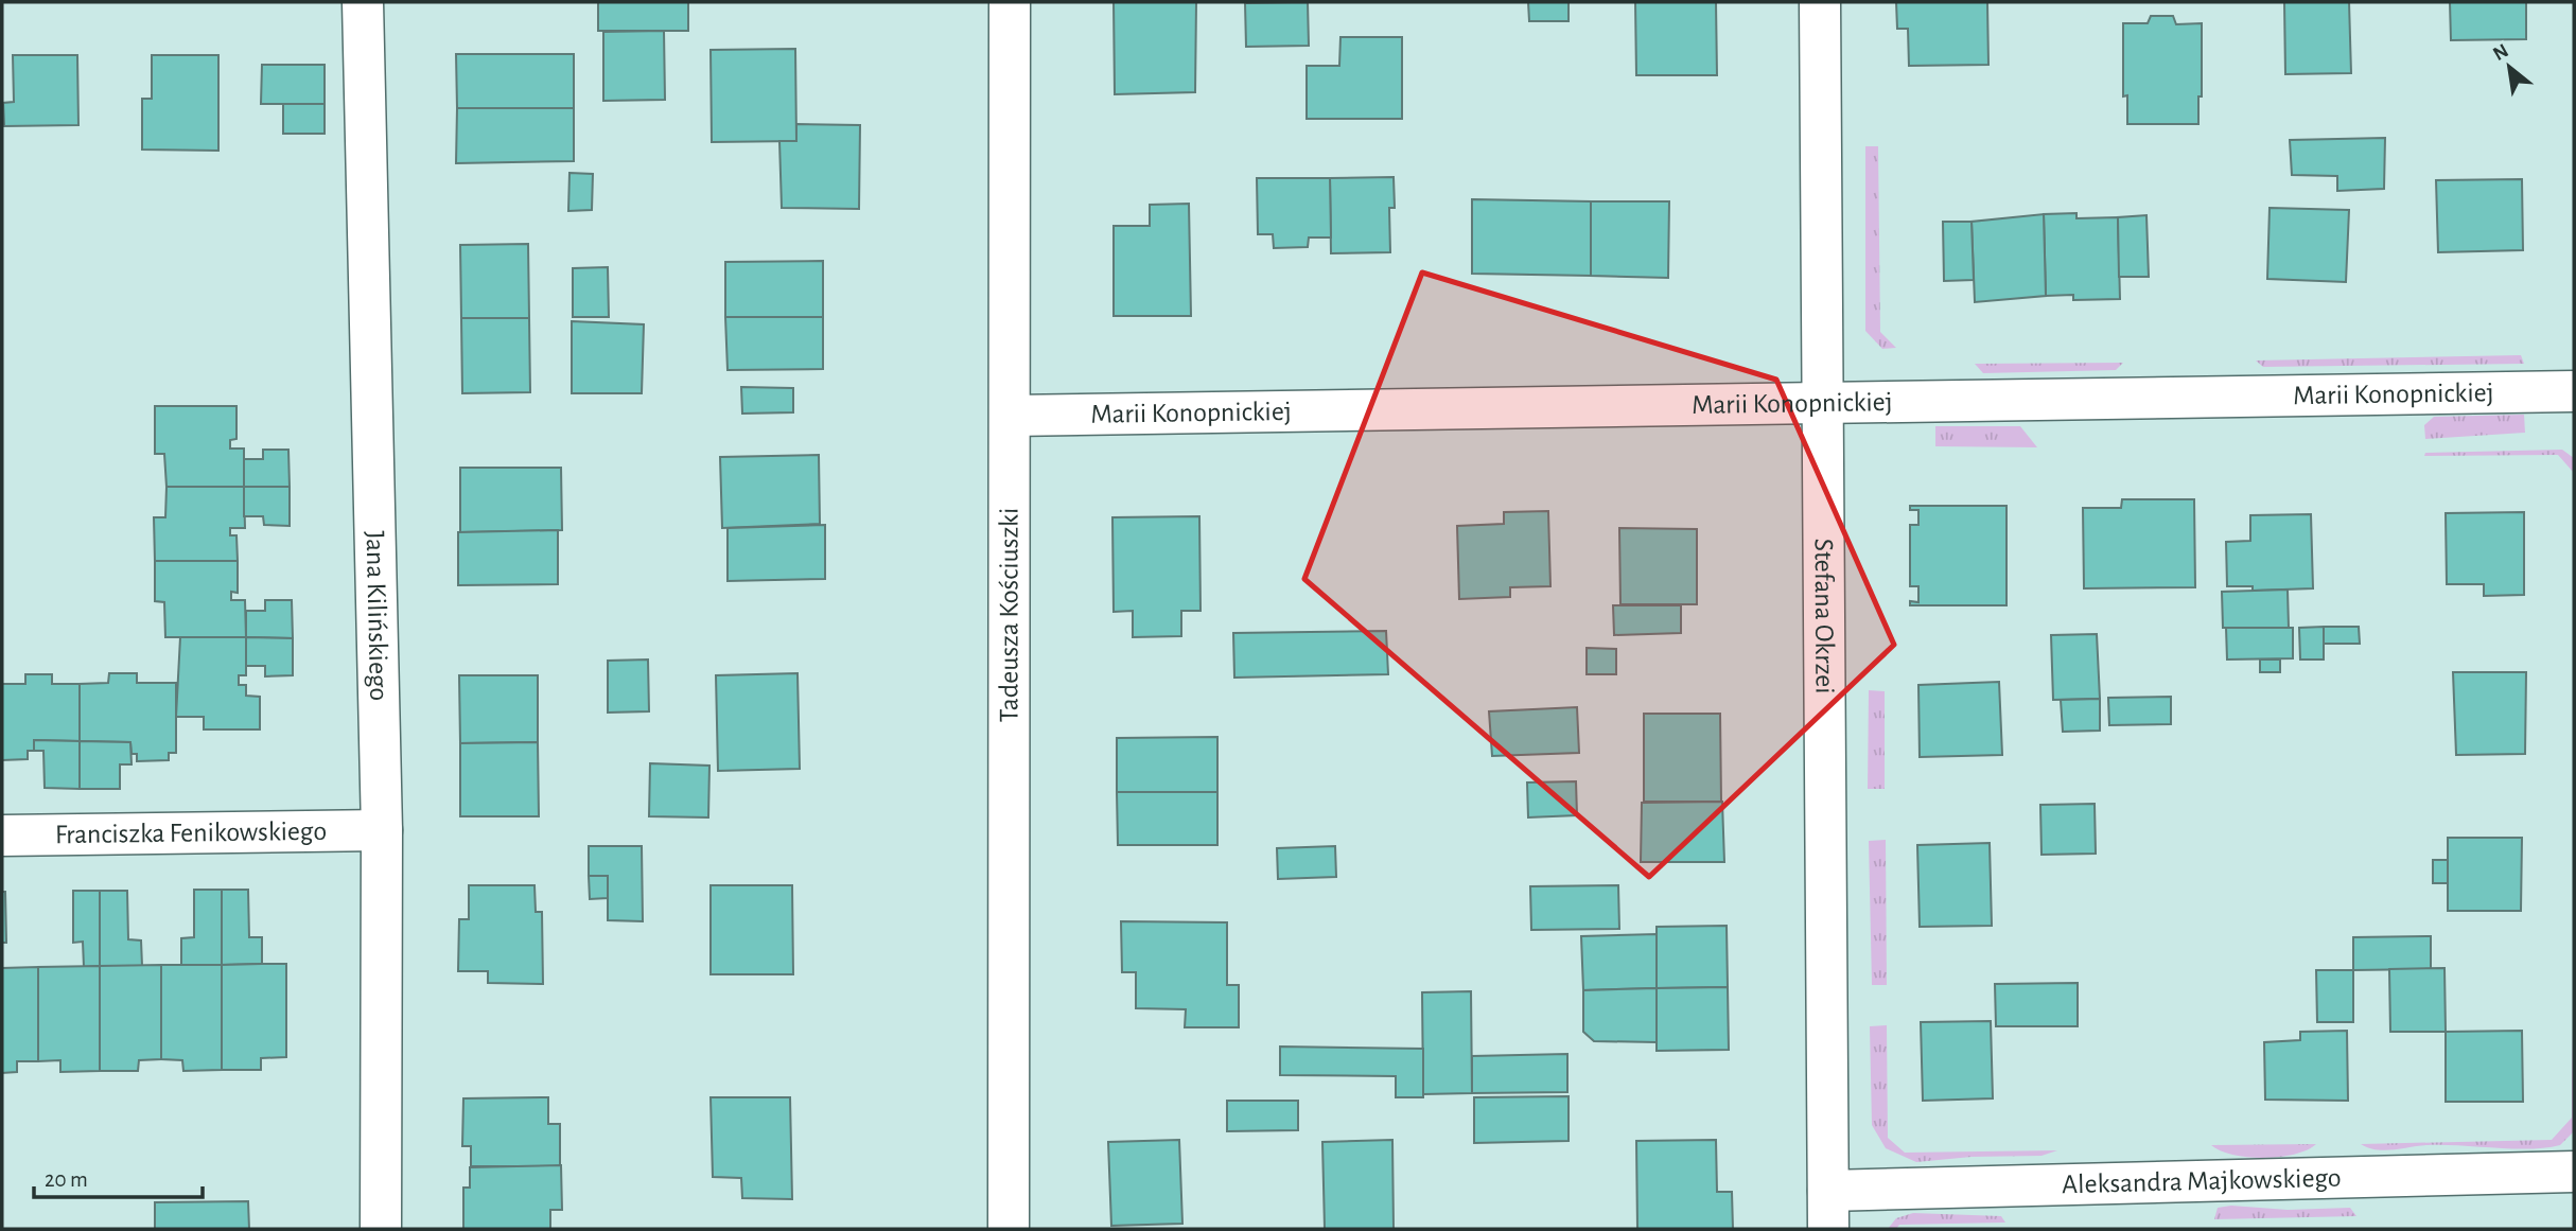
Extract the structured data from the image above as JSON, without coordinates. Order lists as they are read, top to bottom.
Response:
{
  "streets": {
    "street": [
      "Marii Konopnickiej",
      "Jana Kilińskiego",
      "Tadeusza Kościuszki",
      "Stefana Okrzei",
      "Franciszka Fenikowskiego",
      "Aleksandra Majkowskiego"
    ]
  },
  "crossings": [
    ["Marii Konopnickiej", "Tadeusza Kościuszki"],
    ["Marii Konopnickiej", "Stefana Okrzei"],
    ["Jana Kilińskiego", "Franciszka Fenikowskiego"],
    ["Stefana Okrzei", "Aleksandra Majkowskiego"]
  ],
  "scale_bar": "20 m",
  "north": "top left"
}
